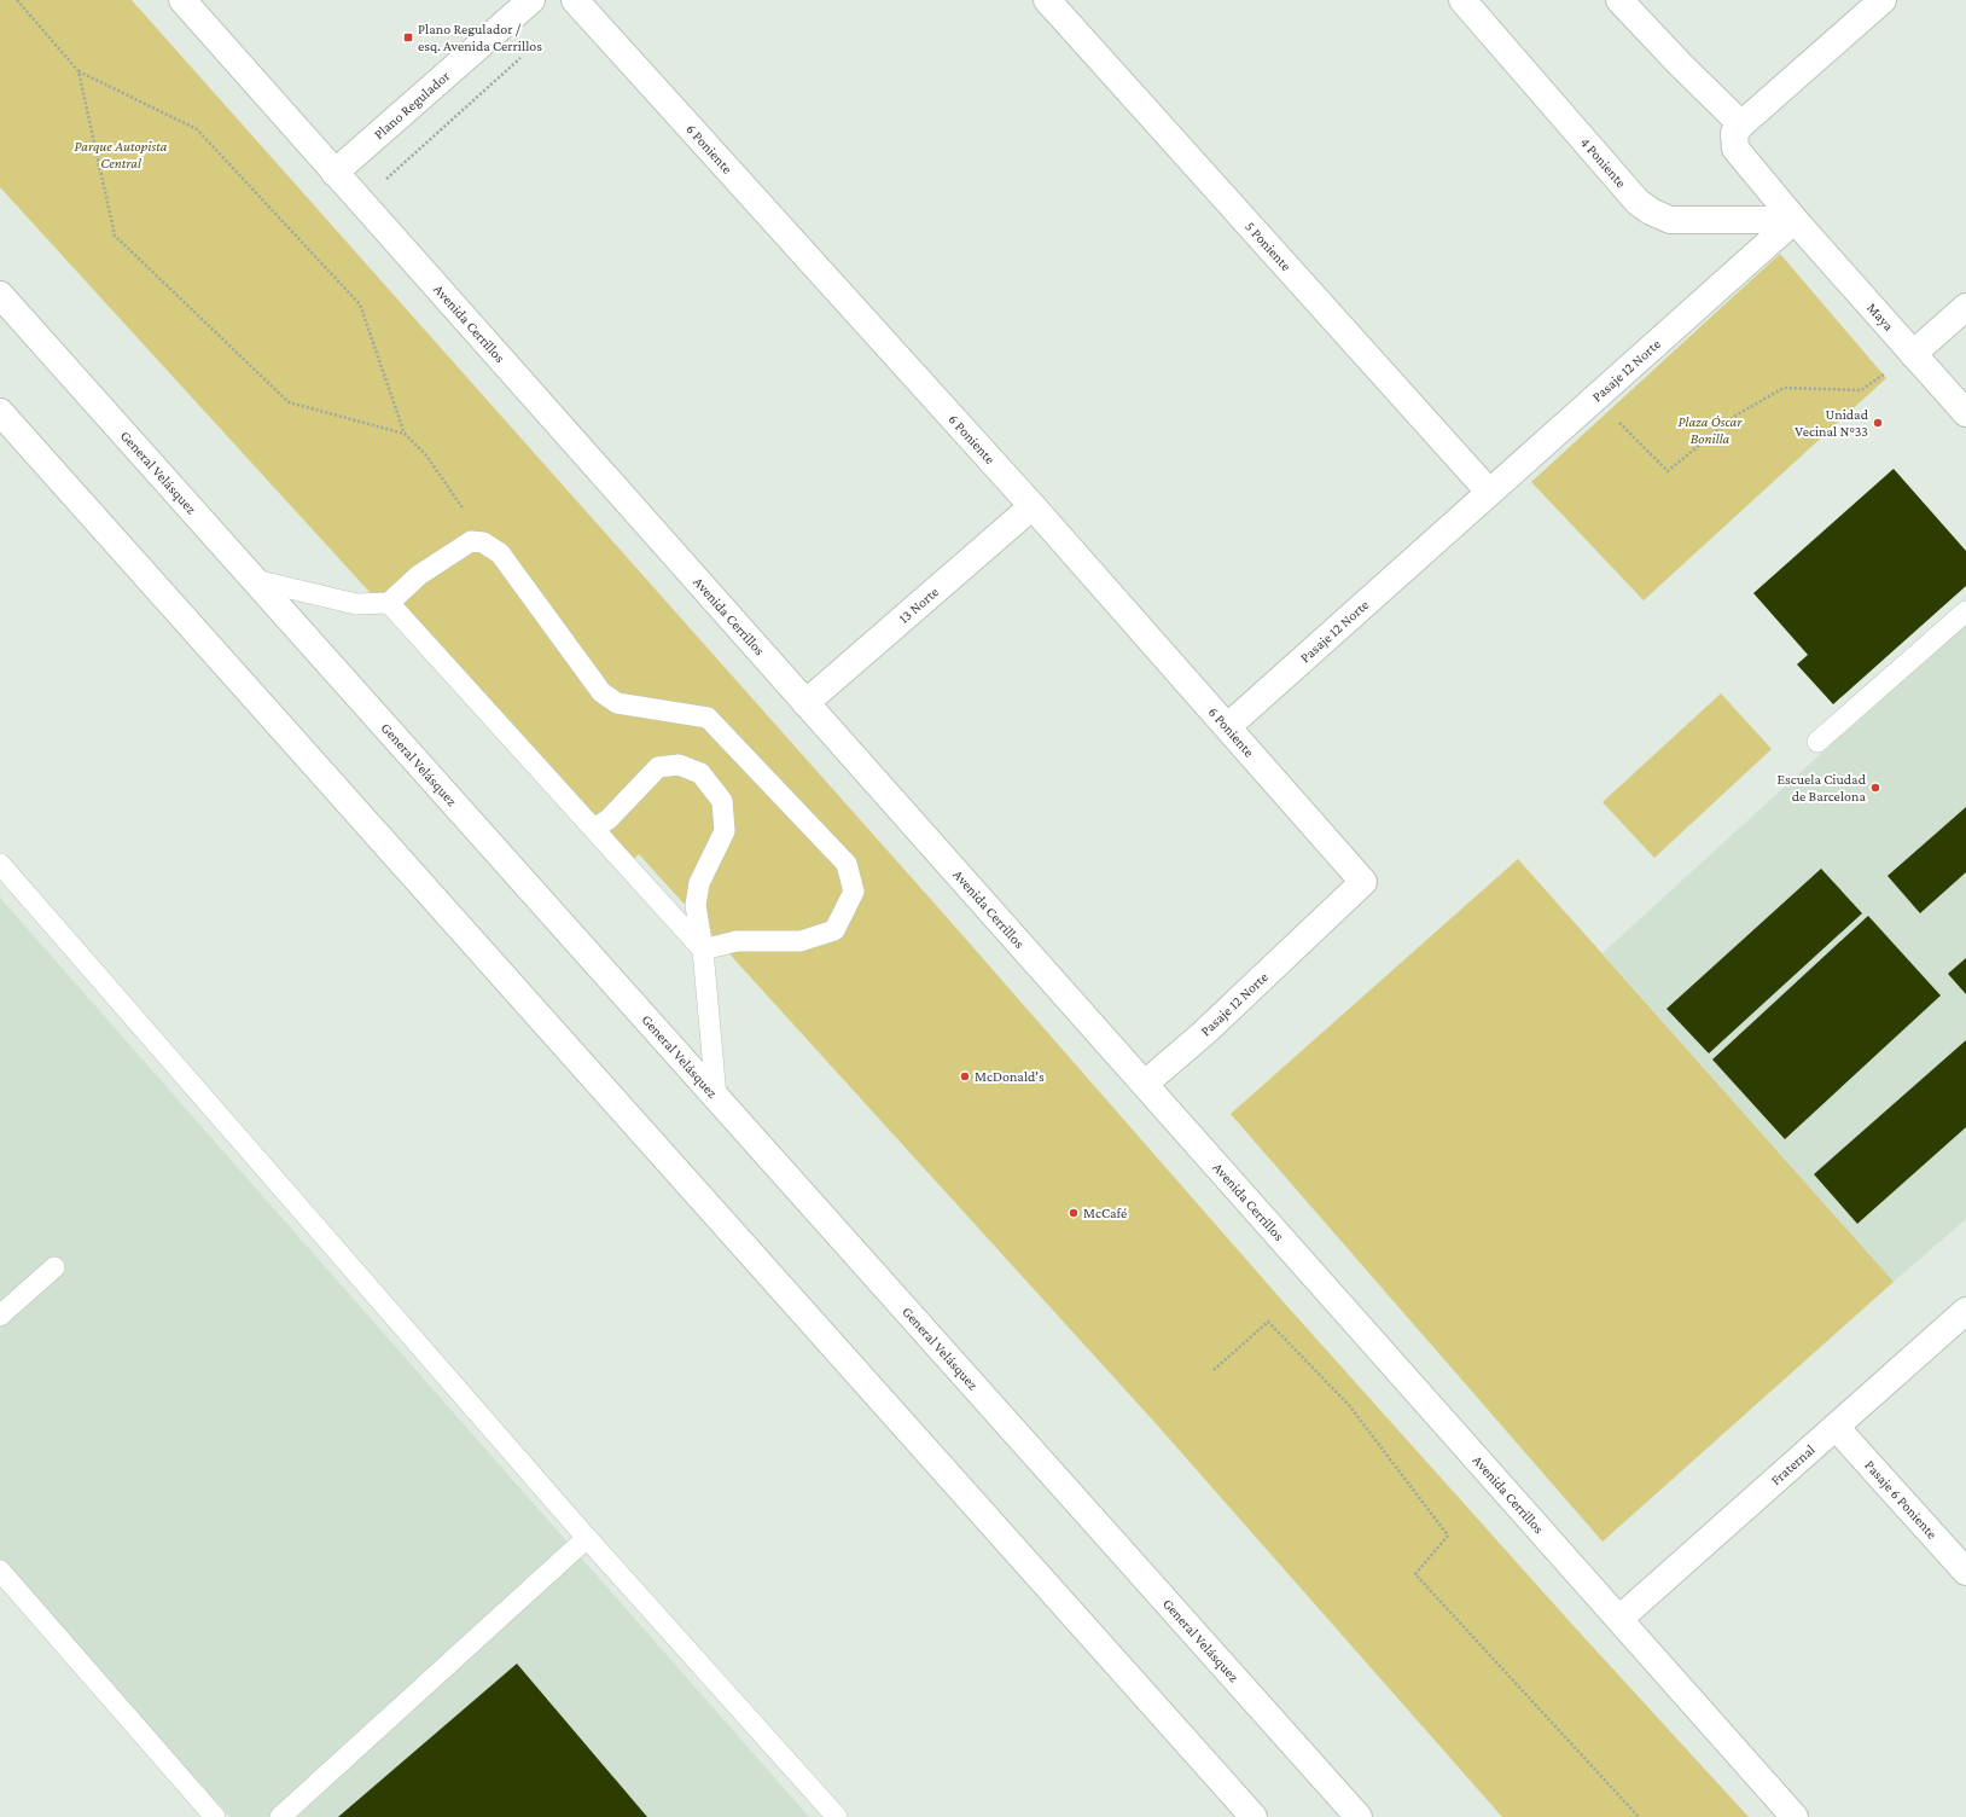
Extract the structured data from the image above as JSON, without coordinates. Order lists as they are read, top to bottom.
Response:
{
  "streets": {
    "main road": [
      "Plano Regulador",
      "6 Poniente",
      "4 Poniente",
      "5 Poniente",
      "Maya",
      "Avenida Cerrillos",
      "Pasaje 12 Norte",
      "General Velásquez",
      "13 Norte",
      "Fraternal",
      "Pasaje 6 Poniente"
    ]
  },
  "crossings": [
    ["Plano Regulador", "Avenida Cerrillos"],
    ["6 Poniente", "Pasaje 12 Norte"],
    ["6 Poniente", "13 Norte"],
    ["4 Poniente", "Maya"],
    ["4 Poniente", "Pasaje 12 Norte"],
    ["5 Poniente", "Pasaje 12 Norte"],
    ["Maya", "Pasaje 12 Norte"],
    ["Avenida Cerrillos", "Pasaje 12 Norte"],
    ["Avenida Cerrillos", "13 Norte"],
    ["Avenida Cerrillos", "Fraternal"],
    ["Fraternal", "Pasaje 6 Poniente"]
  ],
  "parks": ["Parque Autopista Central", "Plaza Óscar Bonilla"],
  "places": {
    "transit": ["Plano Regulador / esq. Avenida Cerrillos"],
    "other": [
      "Unidad Vecinal N°33",
      "Escuela Ciudad de Barcelona",
      "McDonald's",
      "McCafé"
    ]
  }
}
